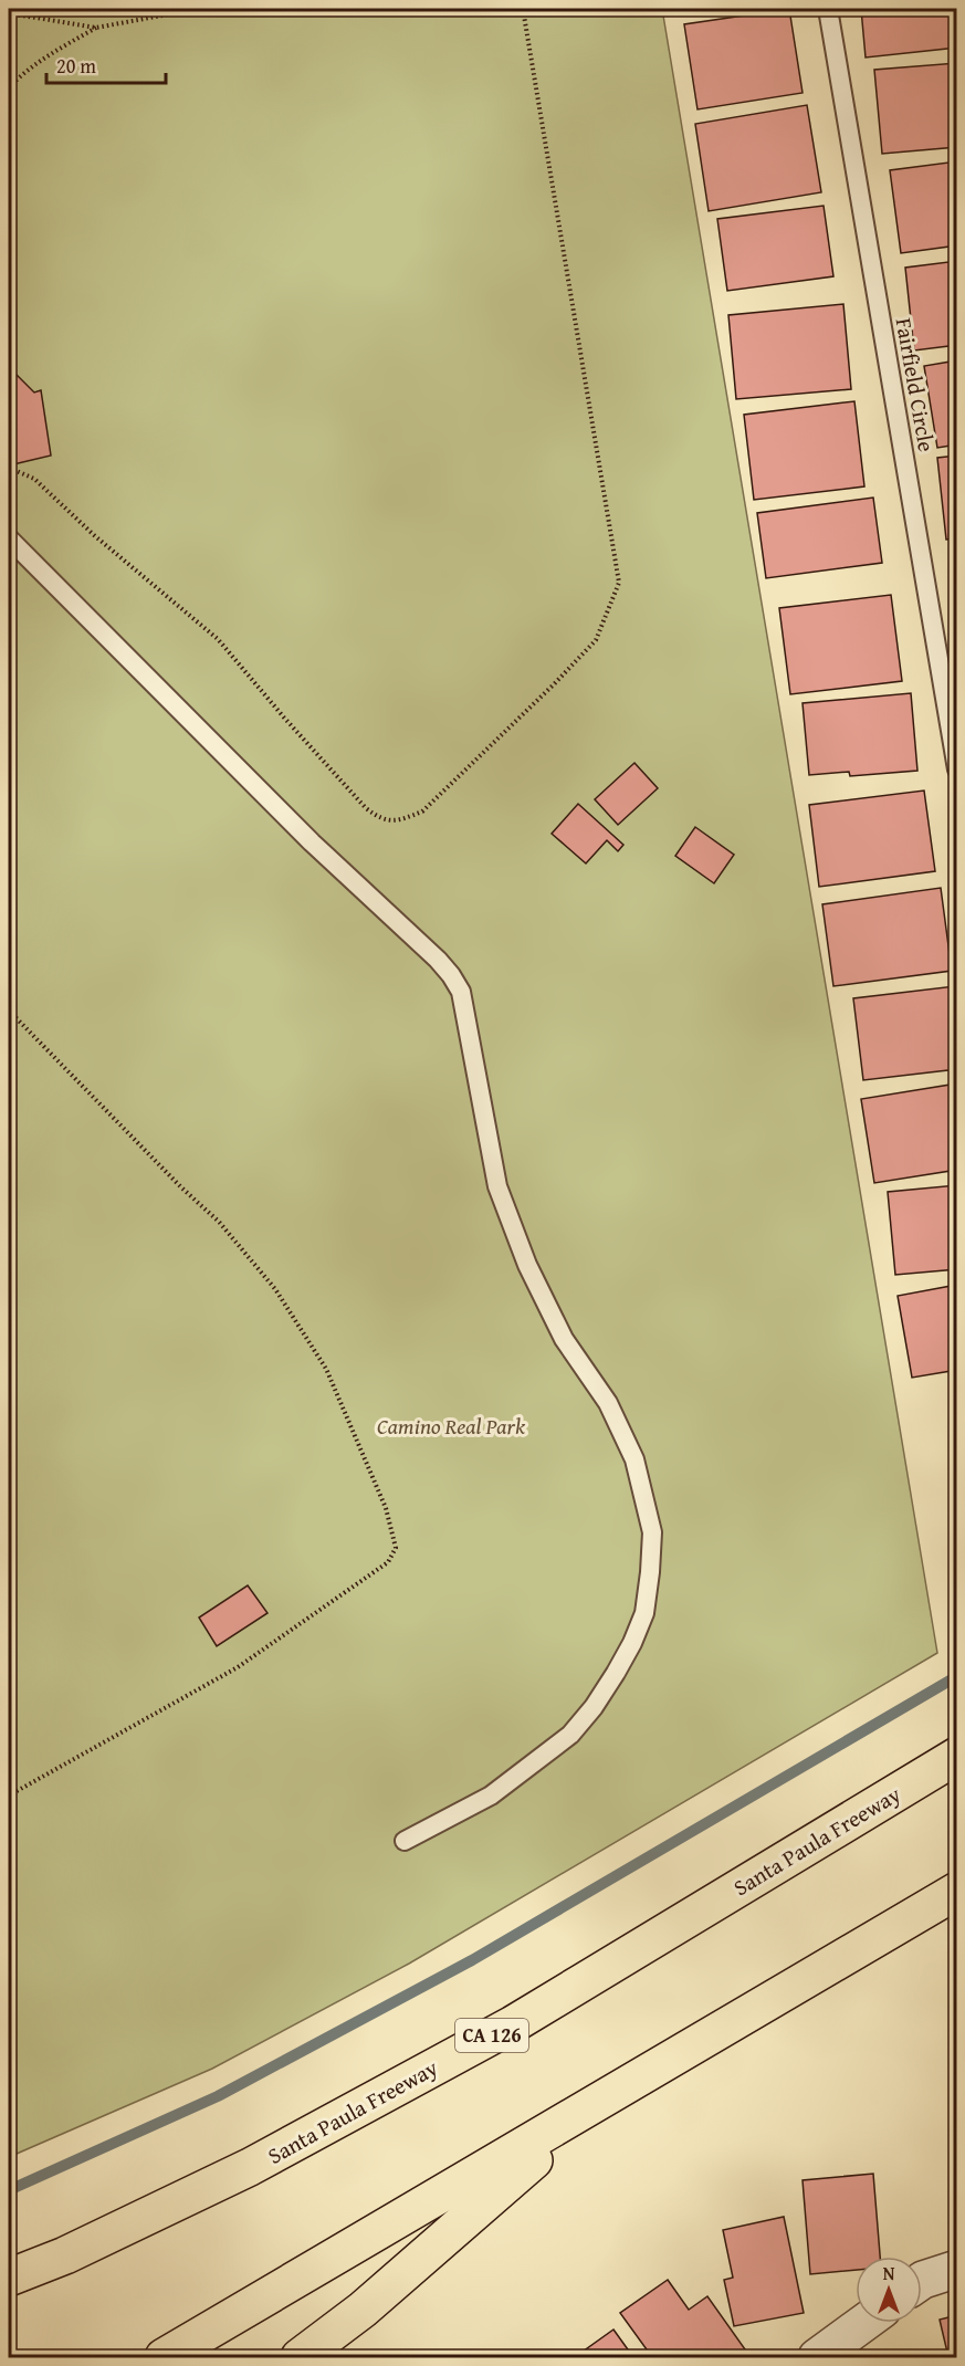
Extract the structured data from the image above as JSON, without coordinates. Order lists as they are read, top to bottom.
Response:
{
  "streets": {
    "highway": ["Santa Paula Freeway", "CA 126"],
    "lane": ["Fairfield Circle"]
  },
  "parks": ["Camino Real Park"],
  "scale_bar": "20 m",
  "north": "top"
}
